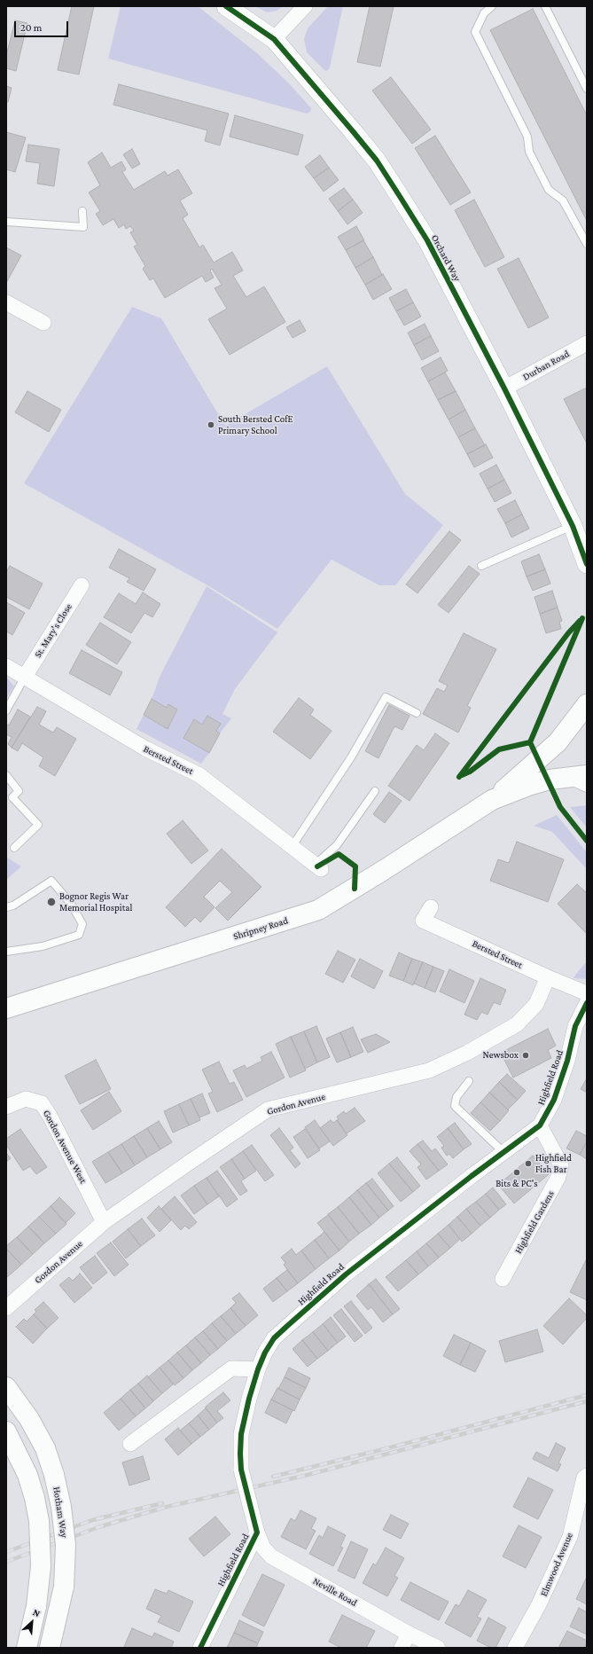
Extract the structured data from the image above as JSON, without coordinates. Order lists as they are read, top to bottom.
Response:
{
  "streets": {
    "main road": ["Shripney Road", "Hotham Way"],
    "street": [
      "Orchard Way",
      "Durban Road",
      "St. Mary's Close",
      "Bersted Street",
      "Highfield Road",
      "Gordon Avenue",
      "Gordon Avenue West",
      "Highfield Gardens",
      "Elmwood Avenue",
      "Neville Road"
    ]
  },
  "crossings": [
    ["Orchard Way", "Durban Road"],
    ["St. Mary's Close", "Bersted Street"],
    ["Bersted Street", "Gordon Avenue"],
    ["Highfield Road", "Highfield Gardens"],
    ["Highfield Road", "Neville Road"],
    ["Gordon Avenue", "Gordon Avenue West"]
  ],
  "places": [
    "South Bersted CofE Primary School",
    "Bognor Regis War Memorial Hospital",
    "Newsbox",
    "Highfield Fish Bar",
    "Bits & PC's"
  ],
  "scale_bar": "20 m",
  "north": "top right"
}
